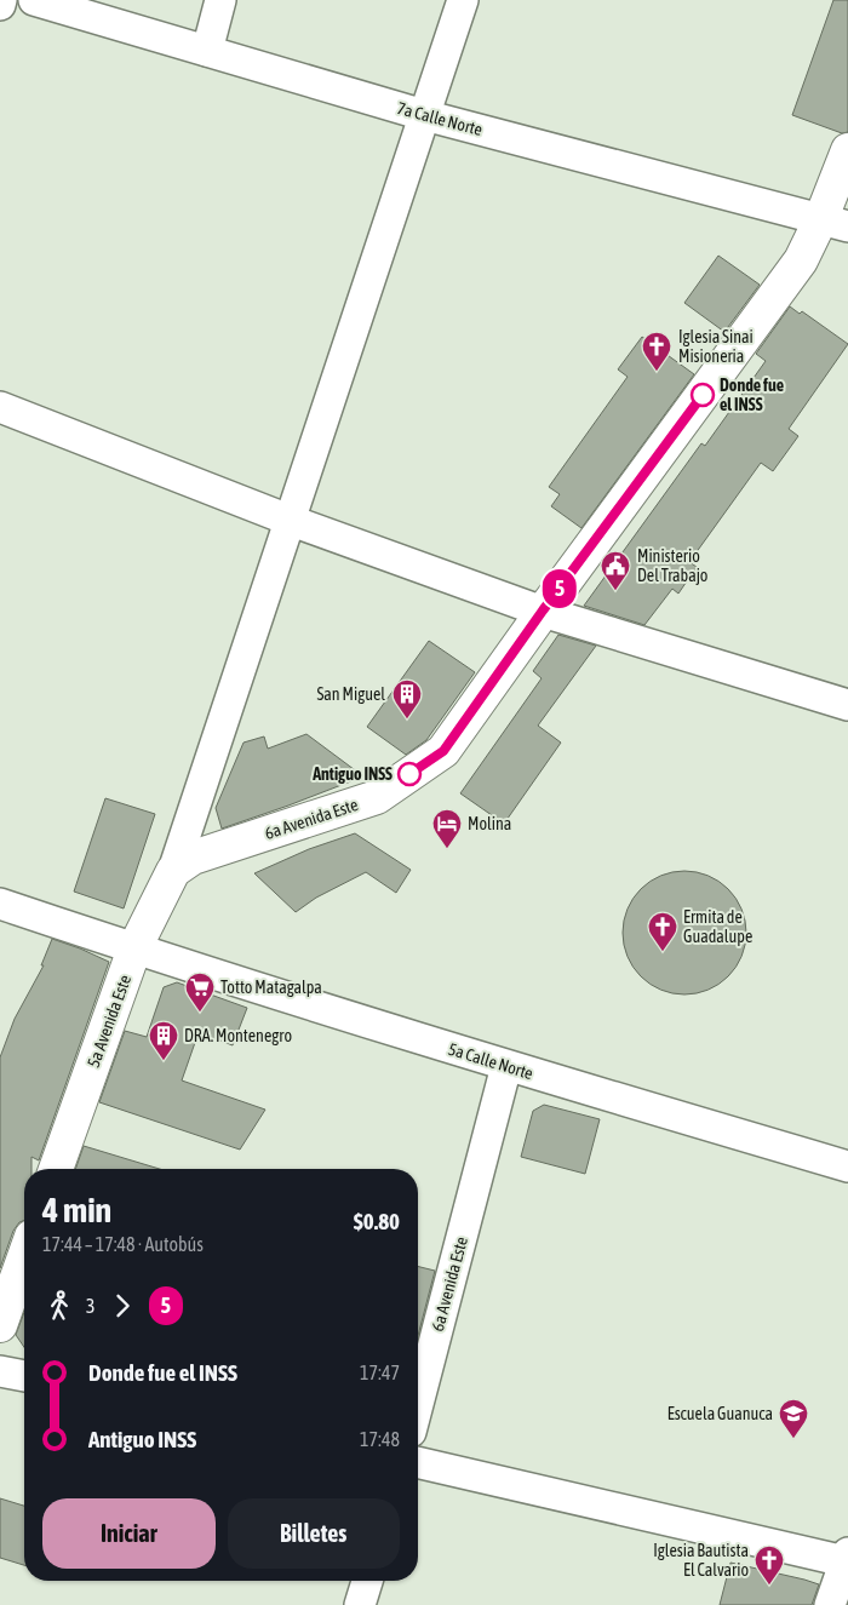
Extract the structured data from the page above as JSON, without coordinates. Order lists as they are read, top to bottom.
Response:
{
  "streets": {
    "street": [
      "7a Calle Norte",
      "6a Avenida Este",
      "5a Avenida Este",
      "5a Calle Norte"
    ]
  },
  "crossings": [
    ["7a Calle Norte", "6a Avenida Este"],
    ["6a Avenida Este", "5a Avenida Este"],
    ["6a Avenida Este", "5a Calle Norte"],
    ["5a Avenida Este", "5a Calle Norte"]
  ],
  "places": {
    "church": ["Iglesia Sinai Misioneria", "Ermita de Guadalupe", "Iglesia Bautista El Calvario"],
    "other": ["Donde fue el INSS", "Antiguo INSS"],
    "public building": ["Ministerio Del Trabajo"],
    "building": ["San Miguel", "DRA. Montenegro"],
    "hotel": ["Molina"],
    "supermarket": ["Totto Matagalpa"],
    "school or university": ["Escuela Guanuca"]
  },
  "lines": ["bus line 5"],
  "page": {
    "on_map": "5",
    "heading": ["4 min", "17:44 – 17:48 · Autobús", "$0.80"],
    "legs": ["3", "5"],
    "list": [
      {
        "name": "Donde fue el INSS",
        "value": "17:47"
      },
      {
        "name": "Antiguo INSS",
        "value": "17:48"
      }
    ],
    "buttons": ["Iniciar", "Billetes"]
  }
}
